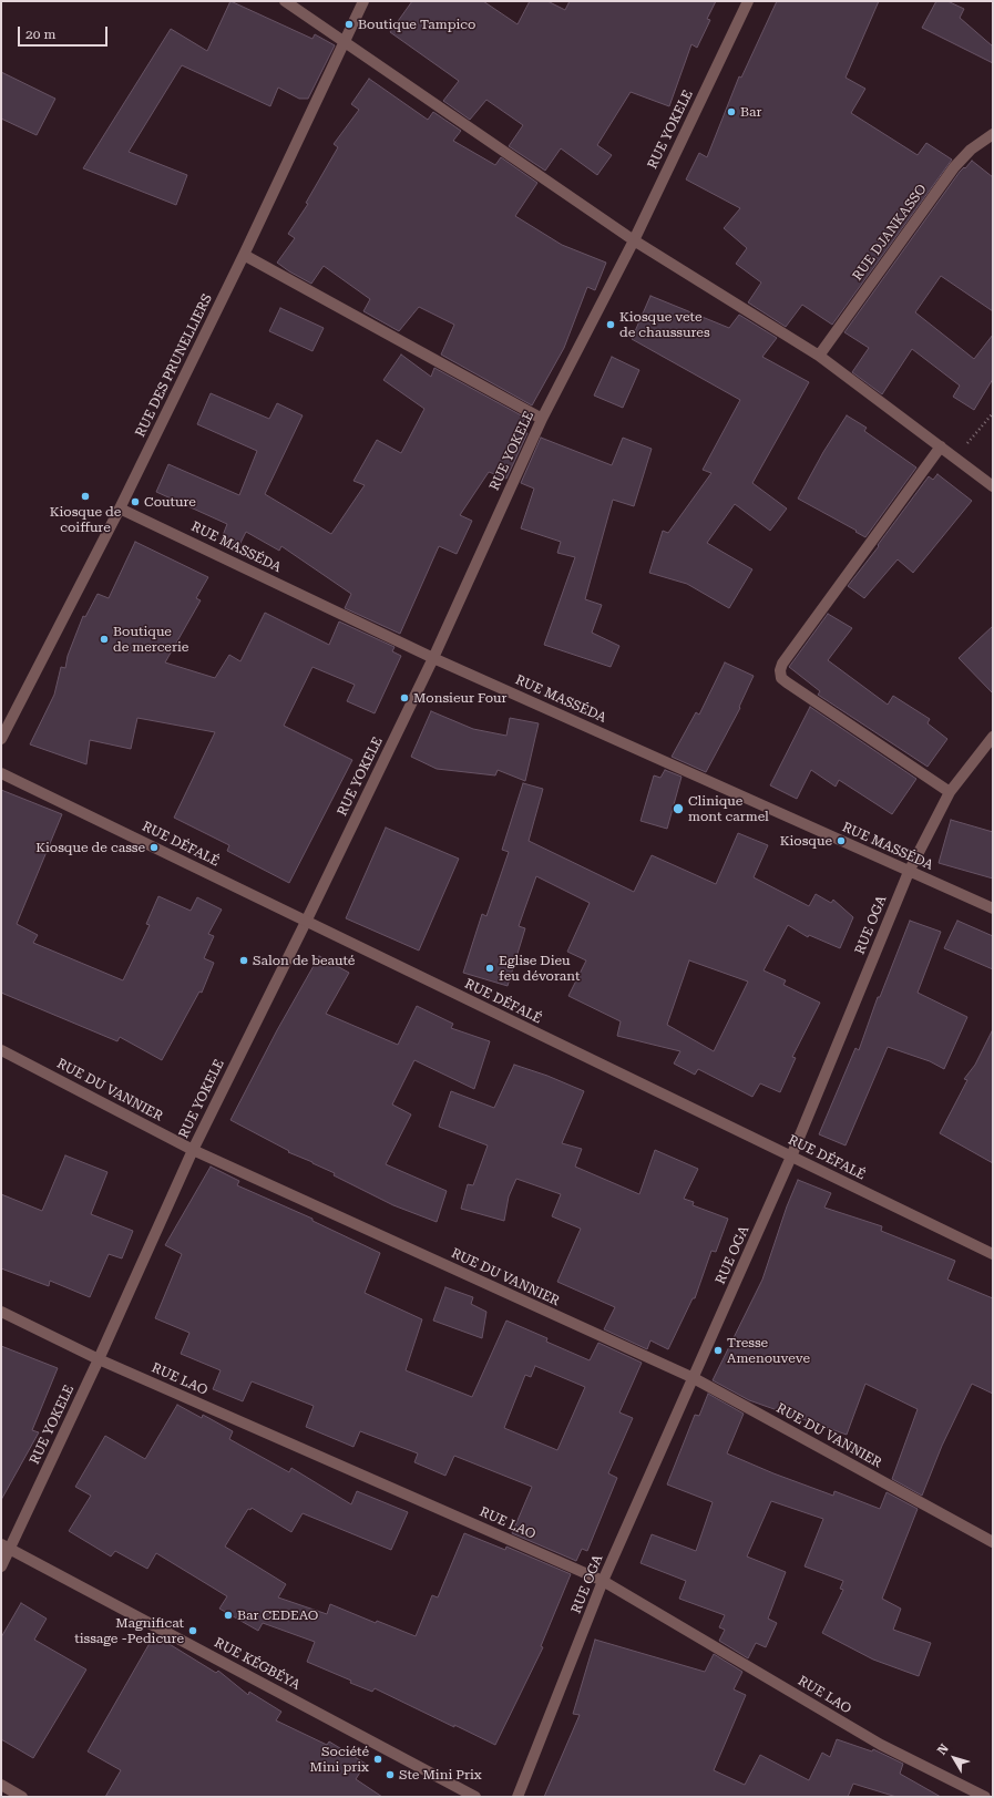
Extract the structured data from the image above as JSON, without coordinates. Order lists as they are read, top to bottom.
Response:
{
  "streets": {
    "street": [
      "RUE YOKELE",
      "RUE DJANKASSO",
      "RUE DES PRUNELLIERS",
      "RUE MASSÉDA",
      "RUE DÉFALÉ",
      "RUE OGA",
      "RUE DU VANNIER",
      "RUE LAO",
      "RUE KÉGBÉYA"
    ]
  },
  "crossings": [
    ["RUE YOKELE", "RUE MASSÉDA"],
    ["RUE YOKELE", "RUE DÉFALÉ"],
    ["RUE YOKELE", "RUE DU VANNIER"],
    ["RUE YOKELE", "RUE LAO"],
    ["RUE YOKELE", "RUE KÉGBÉYA"],
    ["RUE DES PRUNELLIERS", "RUE MASSÉDA"],
    ["RUE MASSÉDA", "RUE OGA"],
    ["RUE DÉFALÉ", "RUE OGA"],
    ["RUE OGA", "RUE DU VANNIER"],
    ["RUE OGA", "RUE LAO"]
  ],
  "places": [
    "Boutique Tampico",
    "Bar",
    "Kiosque vete de chaussures",
    "Kiosque de coiffure",
    "Couture",
    "Boutique de mercerie",
    "Monsieur Four",
    "Clinique mont carmel",
    "Kiosque",
    "Kiosque de casse",
    "Salon de beauté",
    "Eglise Dieu feu dévorant",
    "Tresse Amenouveve",
    "Bar CEDEAO",
    "Magnificat tissage -Pedicure",
    "Société Mini prix",
    "Ste Mini Prix"
  ],
  "scale_bar": "20 m",
  "north": "top left"
}
